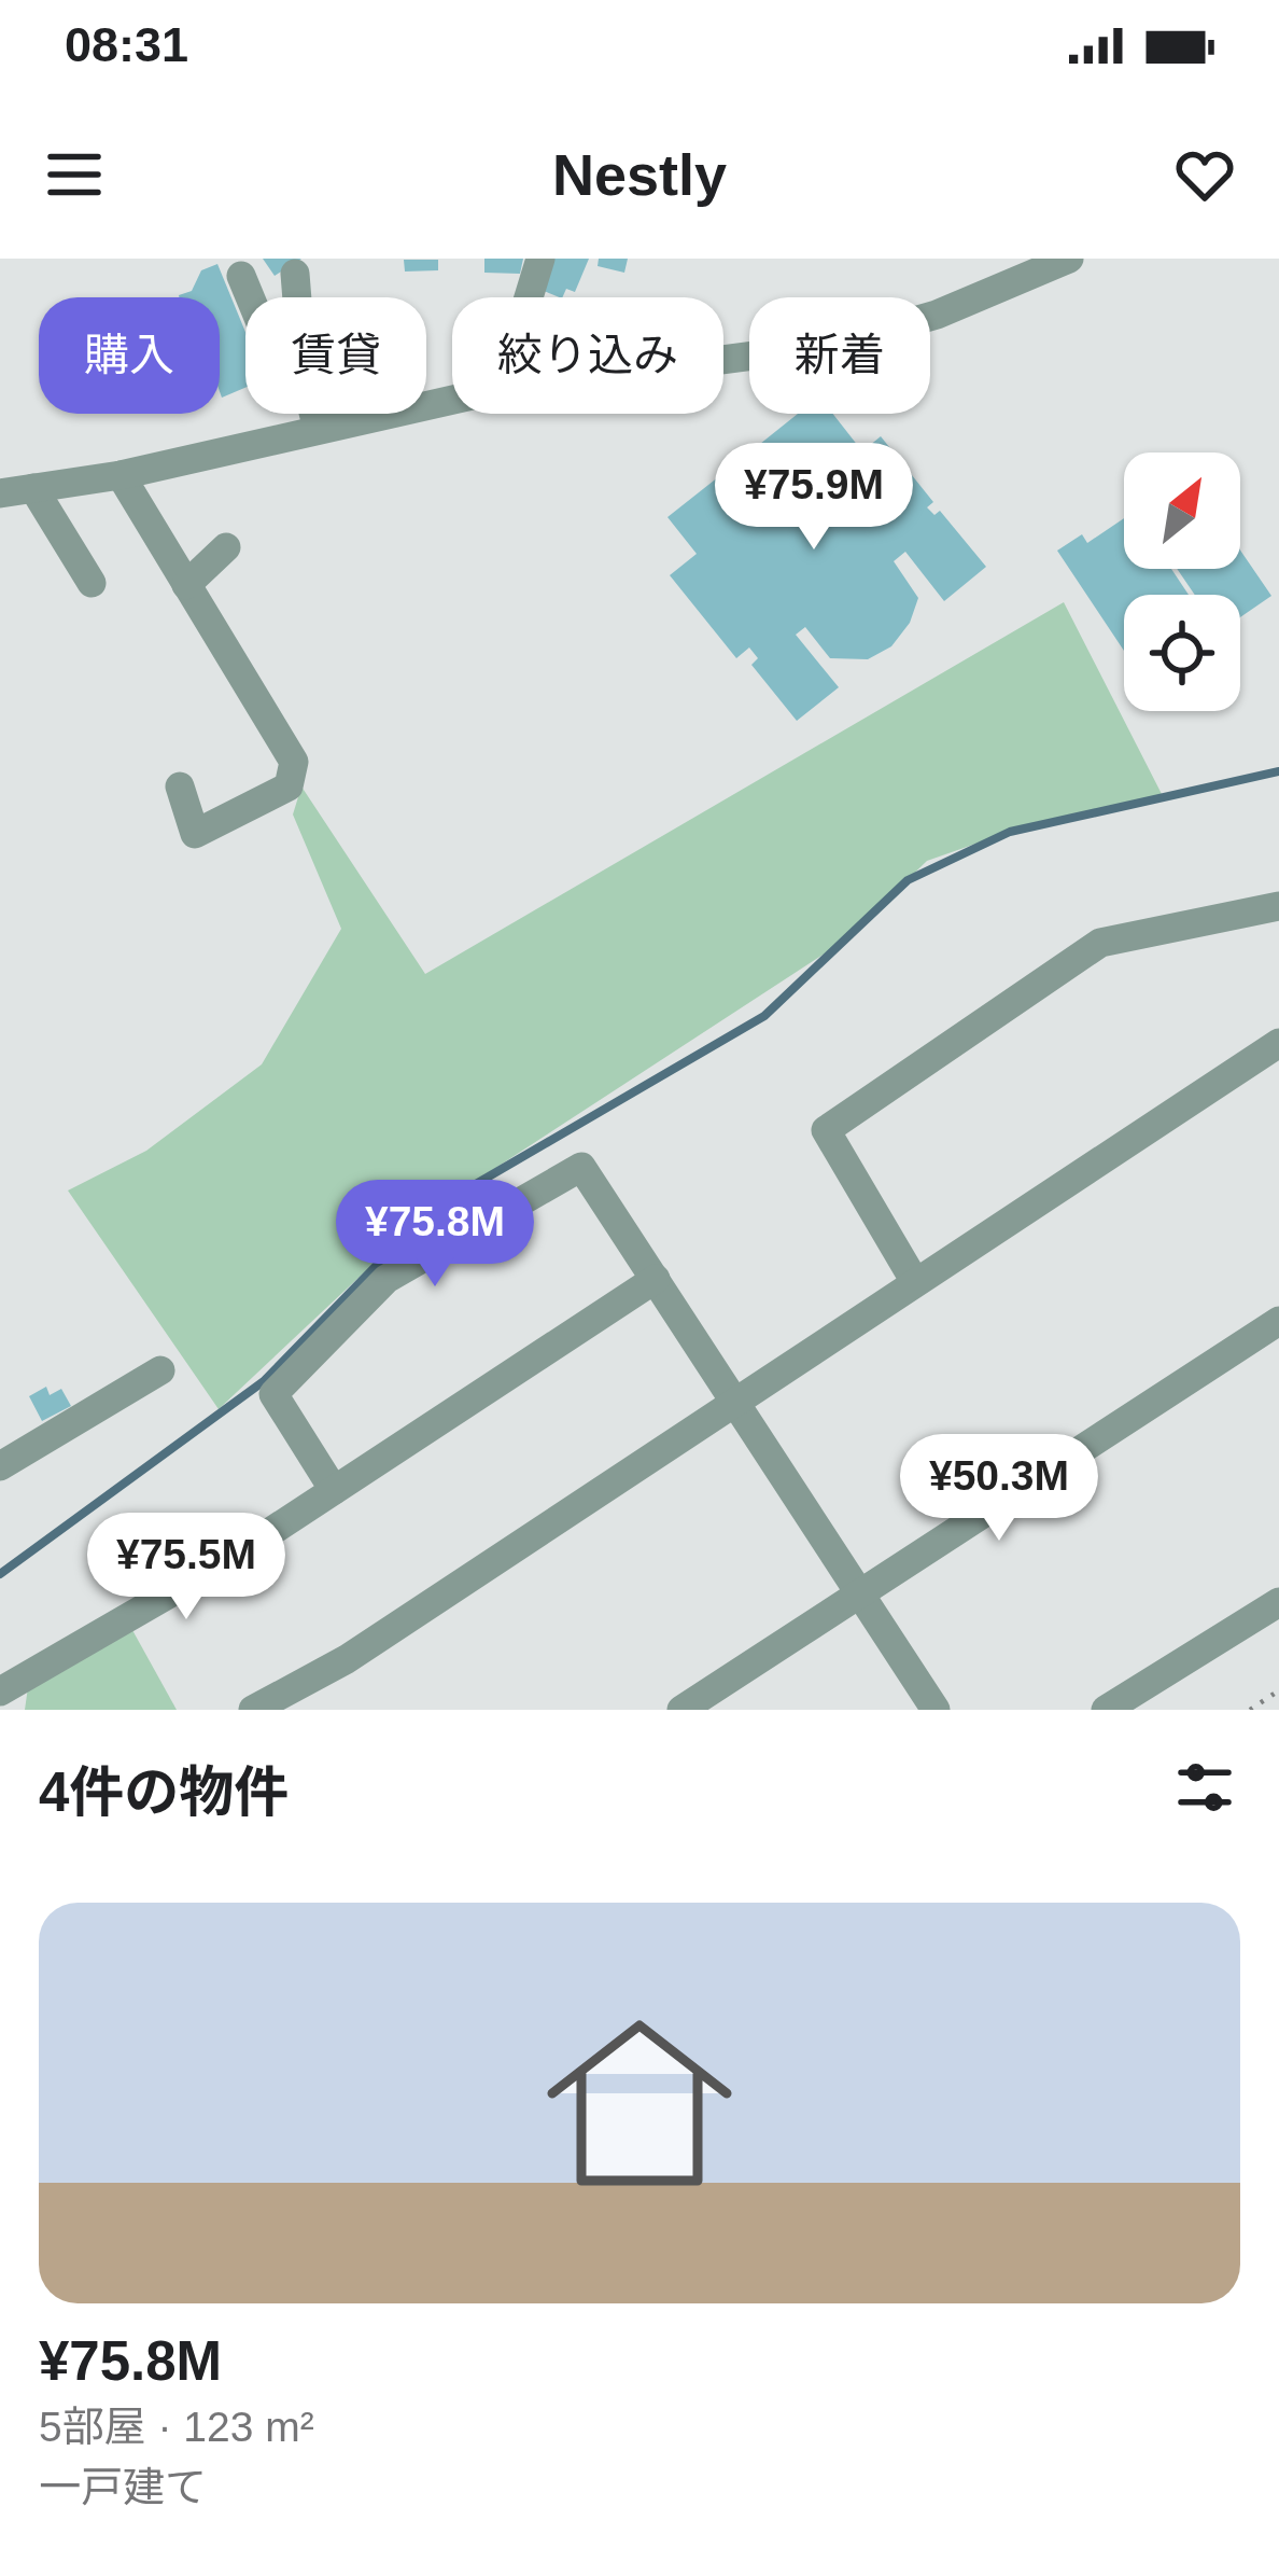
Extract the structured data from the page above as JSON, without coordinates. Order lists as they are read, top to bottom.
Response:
{
  "north": "top right",
  "page": {
    "status": "08:31",
    "header": "Nestly",
    "chip": [
      "購入",
      "賃貸",
      "絞り込み",
      "新着"
    ],
    "price": [
      "¥75.9M",
      "¥75.8M",
      "¥50.3M",
      "¥75.5M"
    ],
    "heading": "4件の物件",
    "list": [
      {
        "name": "¥75.8M",
        "note": "5部屋 · 123 m² · 一戸建て"
      }
    ]
  }
}
